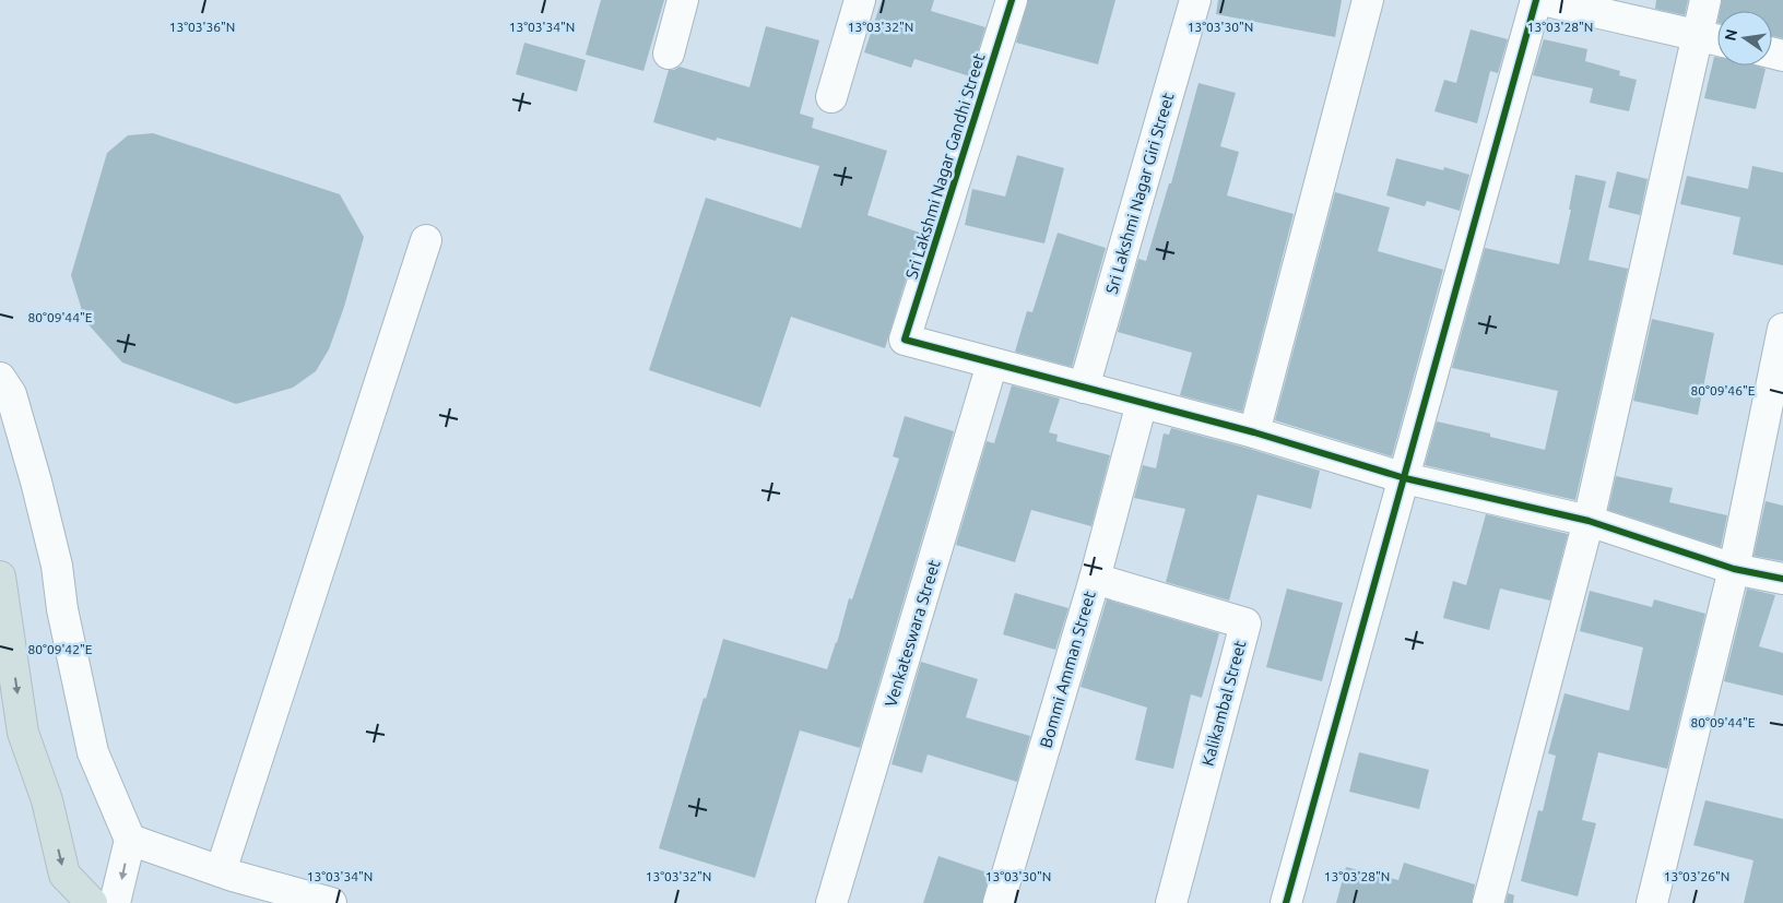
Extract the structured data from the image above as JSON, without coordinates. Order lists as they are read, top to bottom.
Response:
{
  "streets": {
    "street": [
      "Sri Lakshmi Nagar Gandhi Street",
      "Sri Lakshmi Nagar Giri Street",
      "Venkateswara Street",
      "Bommi Amman Street",
      "Kalikambal Street"
    ]
  },
  "crossings": [
    ["Sri Lakshmi Nagar Gandhi Street", "Venkateswara Street"],
    ["Bommi Amman Street", "Kalikambal Street"]
  ],
  "north": "left",
  "coordinates": [
    "13°03'34\"N",
    "13°03'32\"N",
    "13°03'30\"N",
    "13°03'28\"N",
    "13°03'36\"N",
    "80°09'44\"E",
    "80°09'46\"E",
    "80°09'42\"E",
    "13°03'26\"N"
  ]
}
